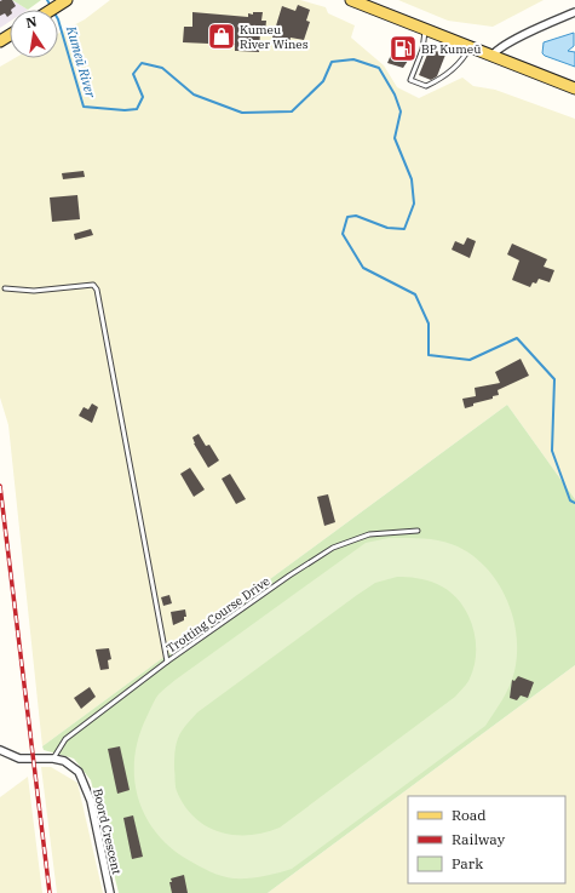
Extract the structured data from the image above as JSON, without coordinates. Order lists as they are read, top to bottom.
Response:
{
  "streets": {
    "street": ["Boord Crescent"],
    "lane": ["Trotting Course Drive"]
  },
  "crossings": [
    ["Trotting Course Drive", "Boord Crescent"]
  ],
  "water": ["Kumeū River"],
  "places": {
    "shop": ["Kumeu River Wines"],
    "fuel station": ["BP Kumeū"]
  },
  "legend": ["Road", "Railway", "Park"],
  "north": "top"
}
